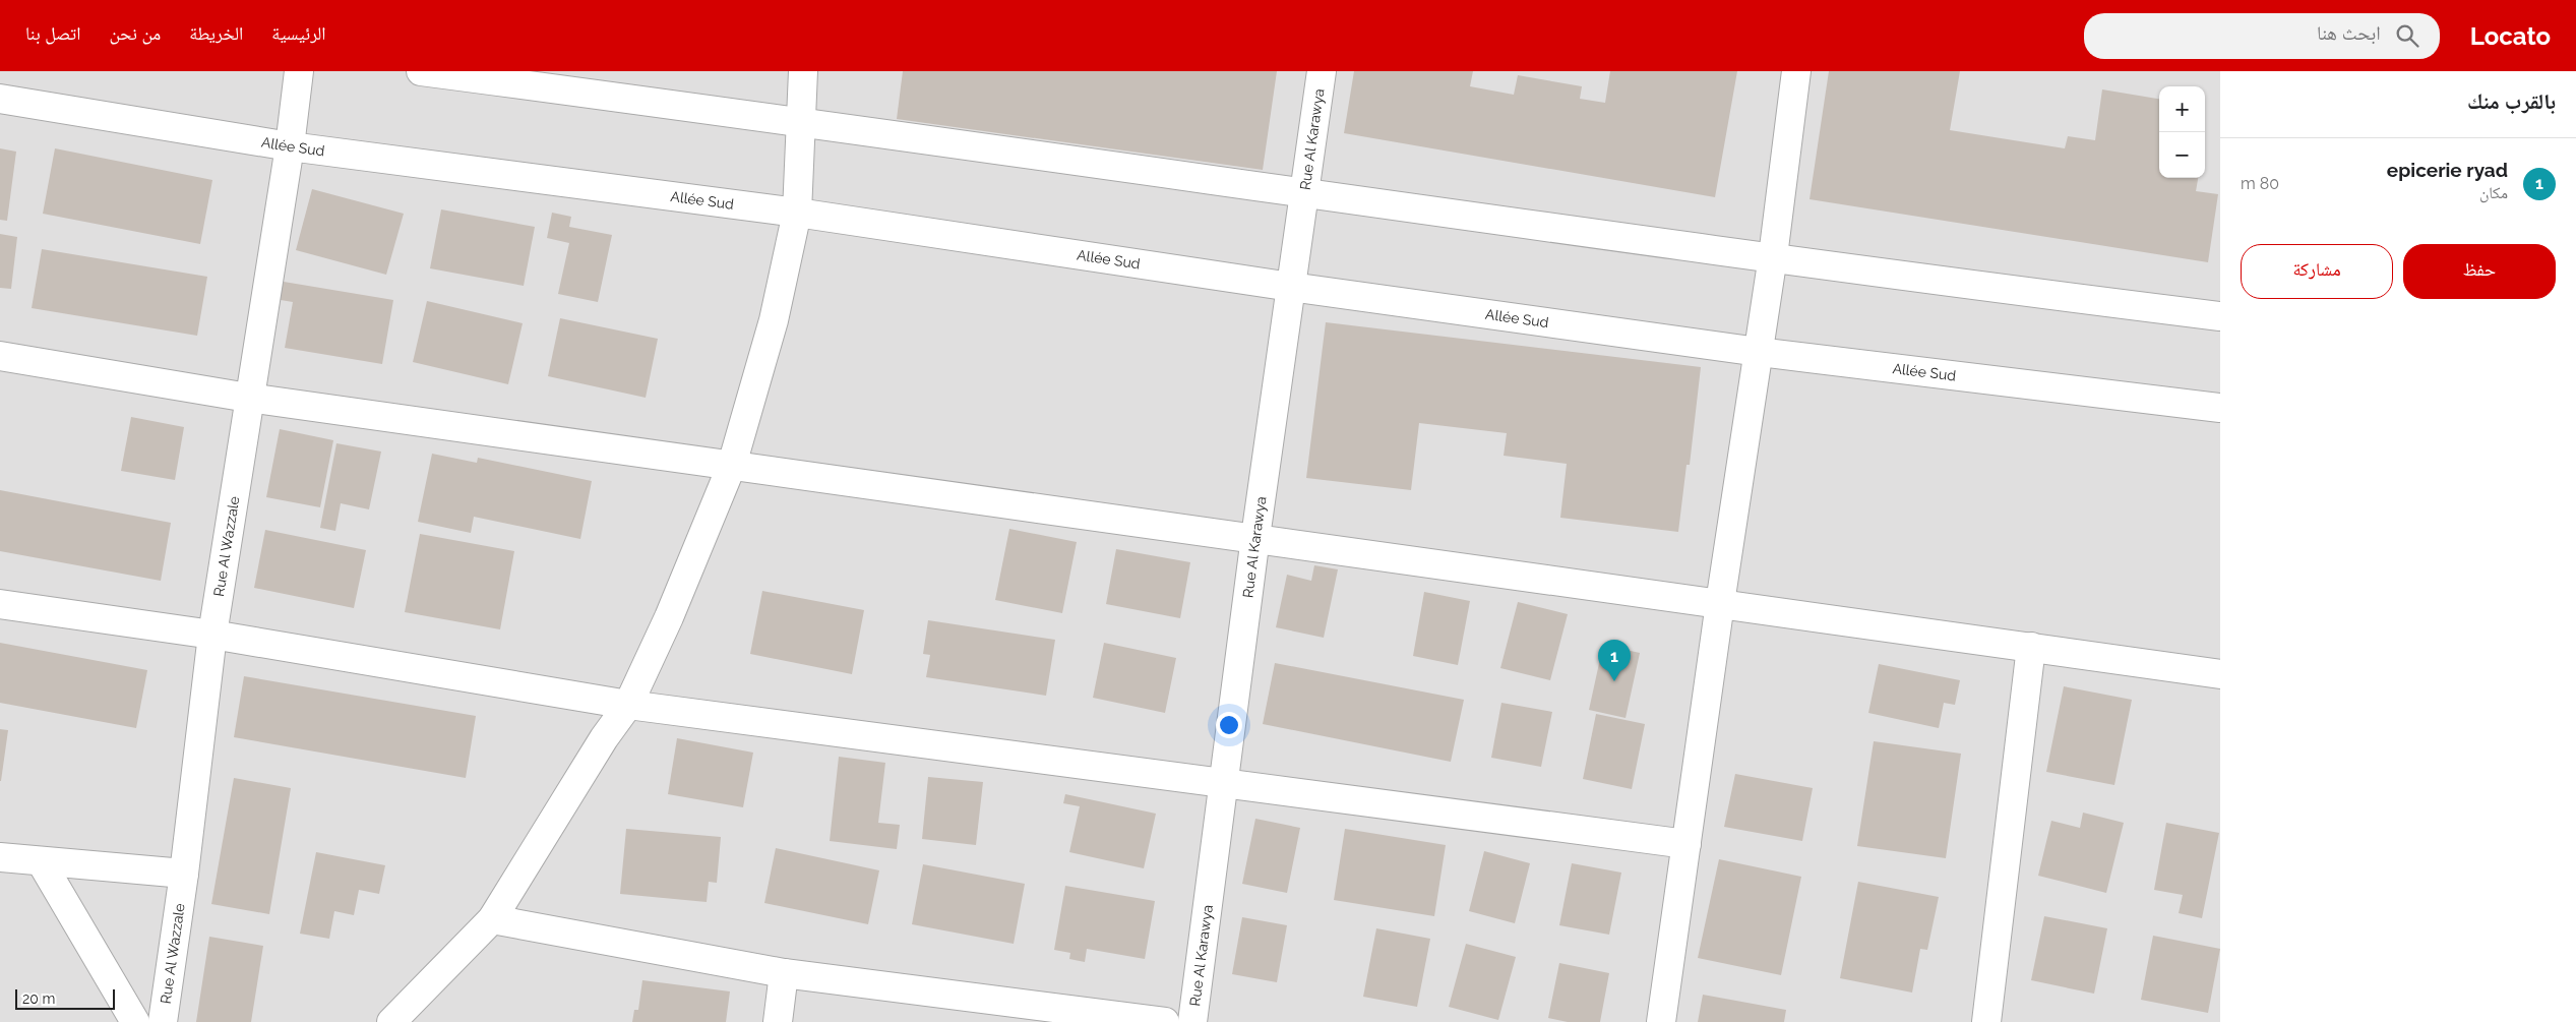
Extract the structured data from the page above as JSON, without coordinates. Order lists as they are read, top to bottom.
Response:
{
  "streets": {
    "street": ["Rue Al Karawya", "Allée Sud", "Rue Al Wazzale"]
  },
  "crossings": [
    ["Rue Al Karawya", "Allée Sud"],
    ["Allée Sud", "Rue Al Wazzale"]
  ],
  "scale_bar": "20 m",
  "page": {
    "header": "Locato",
    "search": "ابحث هنا",
    "nav": [
      "الرئيسية",
      "الخريطة",
      "من نحن",
      "اتصل بنا"
    ],
    "heading": "بالقرب منك",
    "map_buttons": ["+", "−"],
    "list": [
      {
        "mark": "1",
        "name": "epicerie ryad",
        "note": "مكان",
        "value": "80 m"
      }
    ],
    "buttons": ["حفظ", "مشاركة"],
    "pins": "1",
    "scale": "20 m"
  }
}
